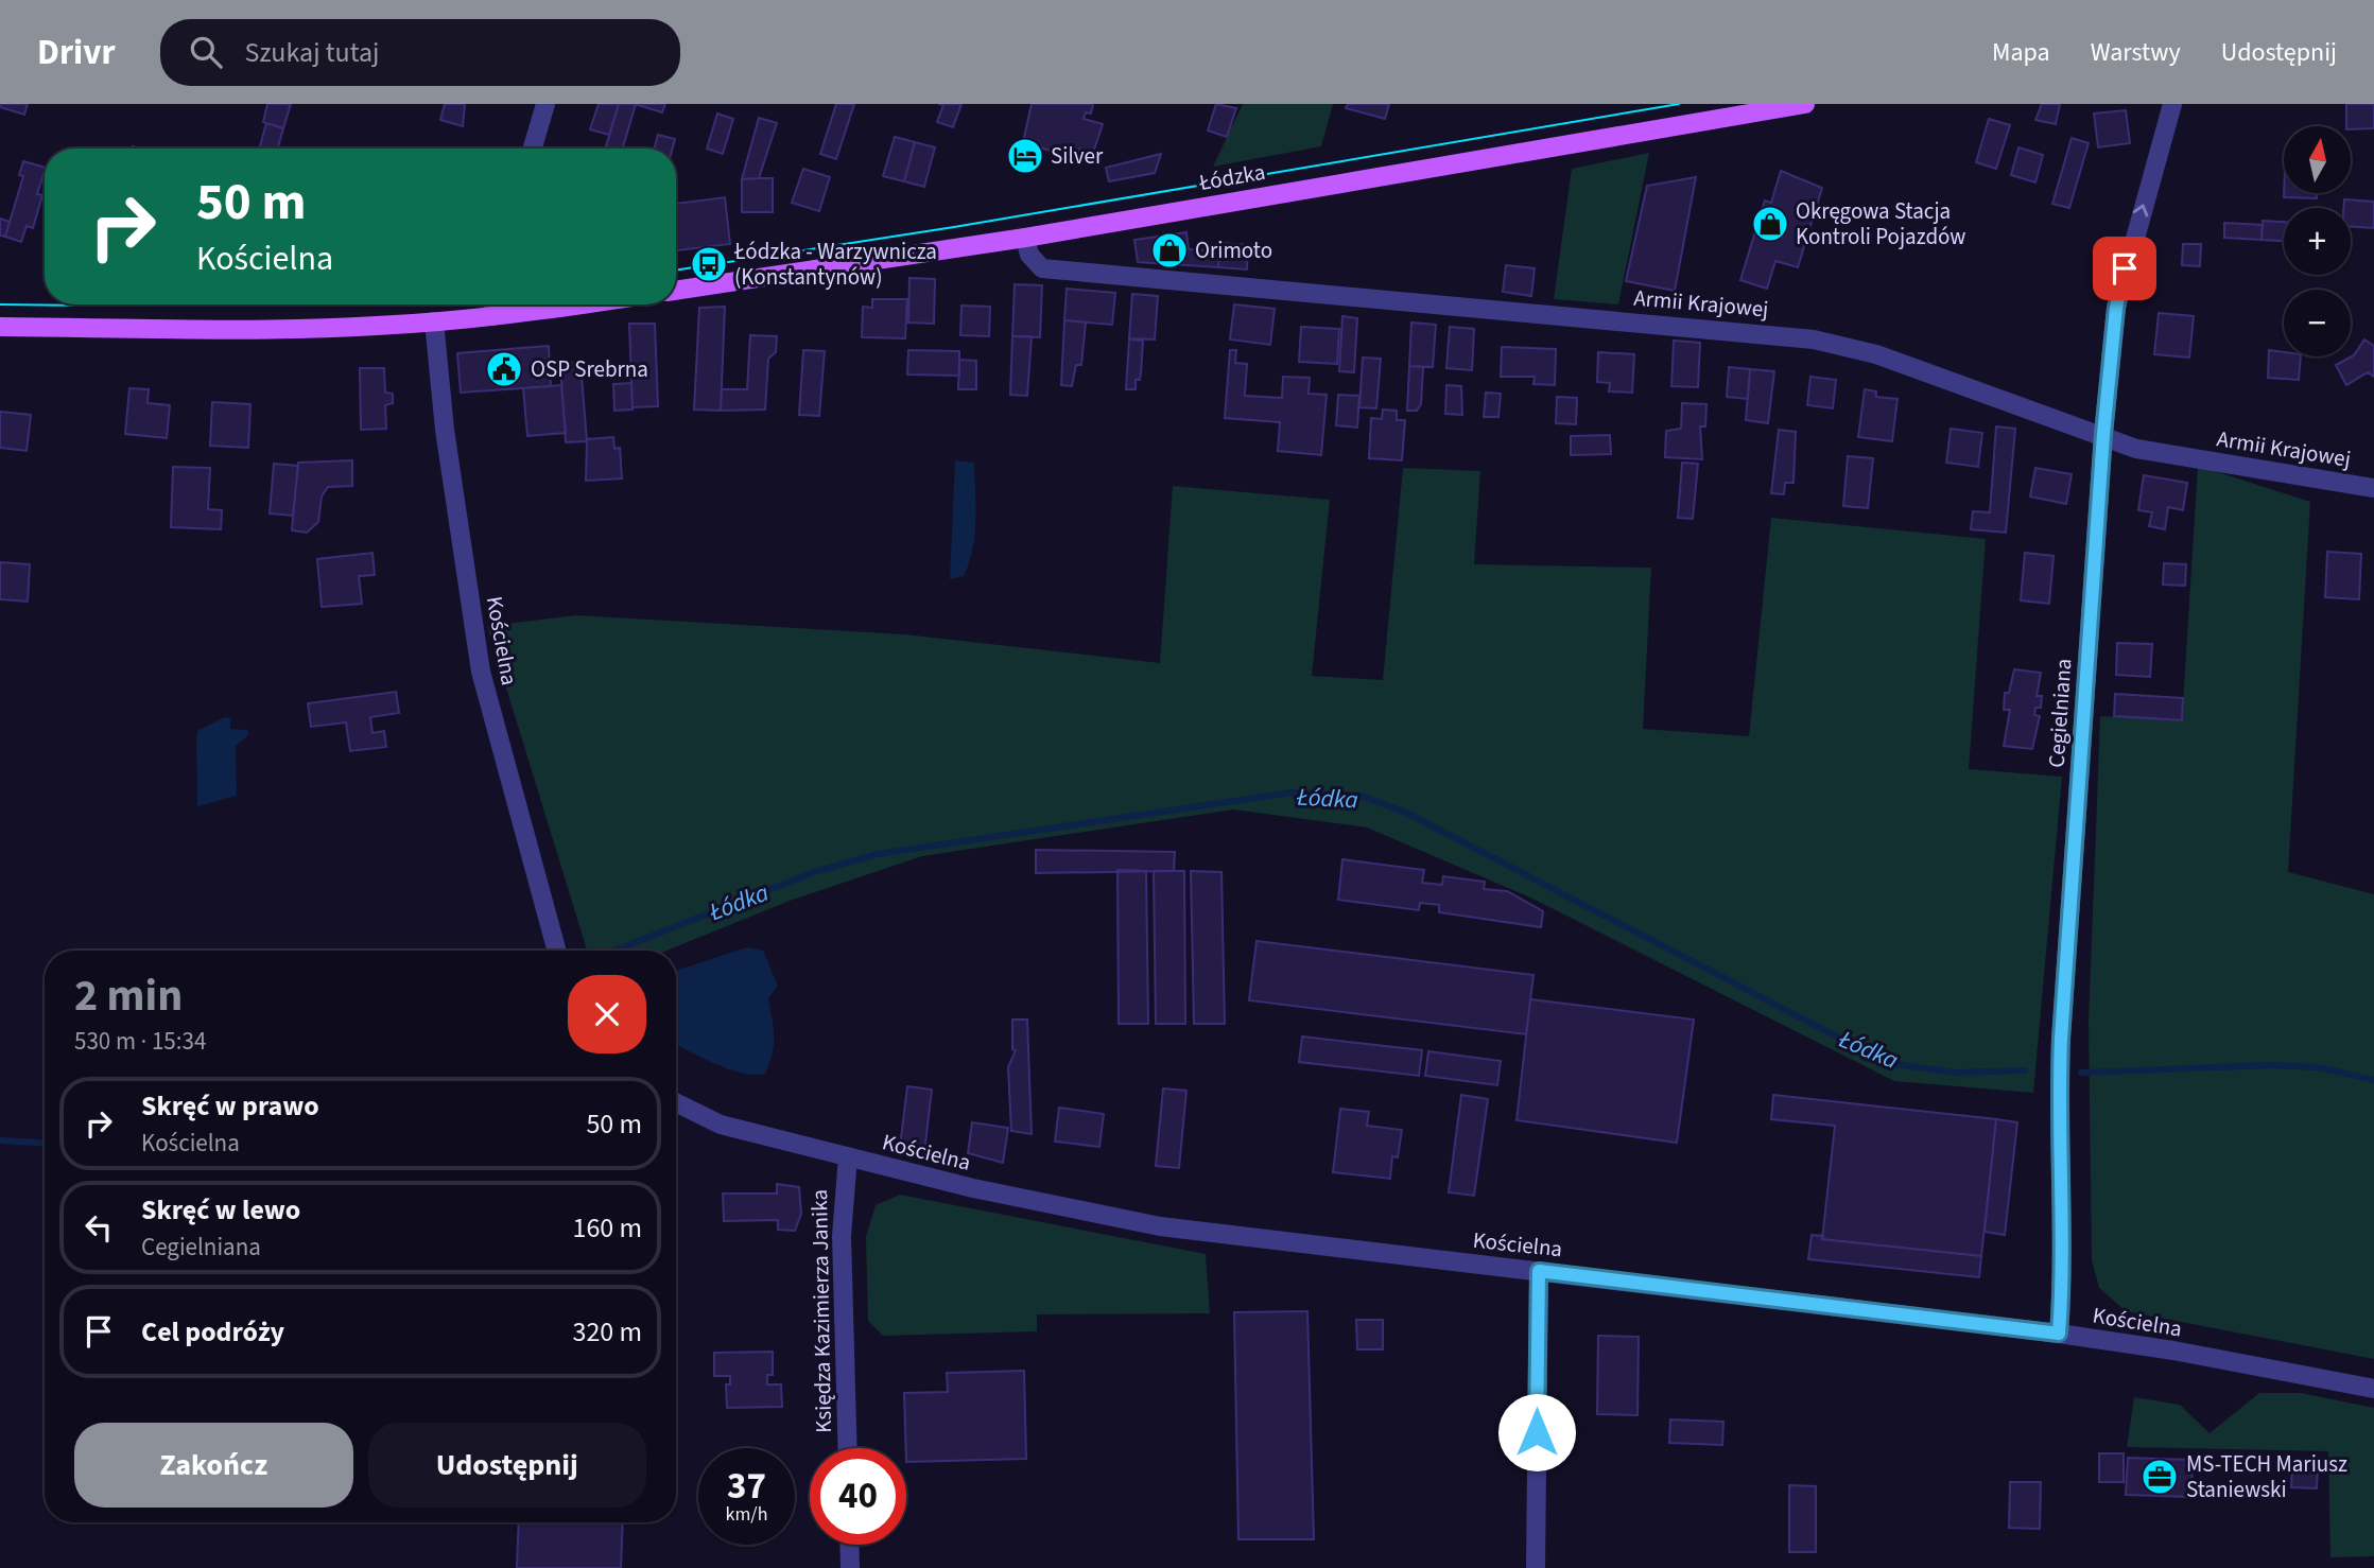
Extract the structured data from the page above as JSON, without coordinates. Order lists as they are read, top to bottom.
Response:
{
  "streets": {
    "main road": ["Łódzka"],
    "street": [
      "Armii Krajowej",
      "Kościelna",
      "Cegielniana",
      "Księdza Kazimierza Janika"
    ]
  },
  "crossings": [
    ["Łódzka", "Armii Krajowej"],
    ["Armii Krajowej", "Cegielniana"],
    ["Kościelna", "Cegielniana"],
    ["Kościelna", "Księdza Kazimierza Janika"]
  ],
  "water": ["Łódka"],
  "places": {
    "hotel": ["Silver"],
    "shop": ["Okręgowa Stacja Kontroli Pojazdów", "Orimoto"],
    "bus stop": ["Łódzka - Warzywnicza (Konstantynów)"],
    "public building": ["OSP Srebrna"],
    "office": ["MS-TECH Mariusz Staniewski"]
  },
  "north": "top",
  "page": {
    "header": "Drivr",
    "search": "Szukaj tutaj",
    "nav": ["Mapa", "Warstwy", "Udostępnij"],
    "map_buttons": ["+", "−"],
    "turn": ["50 m", "Kościelna"],
    "heading": ["2 min", "530 m · 15:34"],
    "list": [
      {
        "name": "Skręć w prawo",
        "note": "Kościelna",
        "value": "50 m"
      },
      {
        "name": "Skręć w lewo",
        "note": "Cegielniana",
        "value": "160 m"
      },
      {
        "name": "Cel podróży",
        "value": "320 m"
      }
    ],
    "buttons": ["Zakończ", "Udostępnij"],
    "speed": "37 km/h",
    "limit": "40"
  }
}
